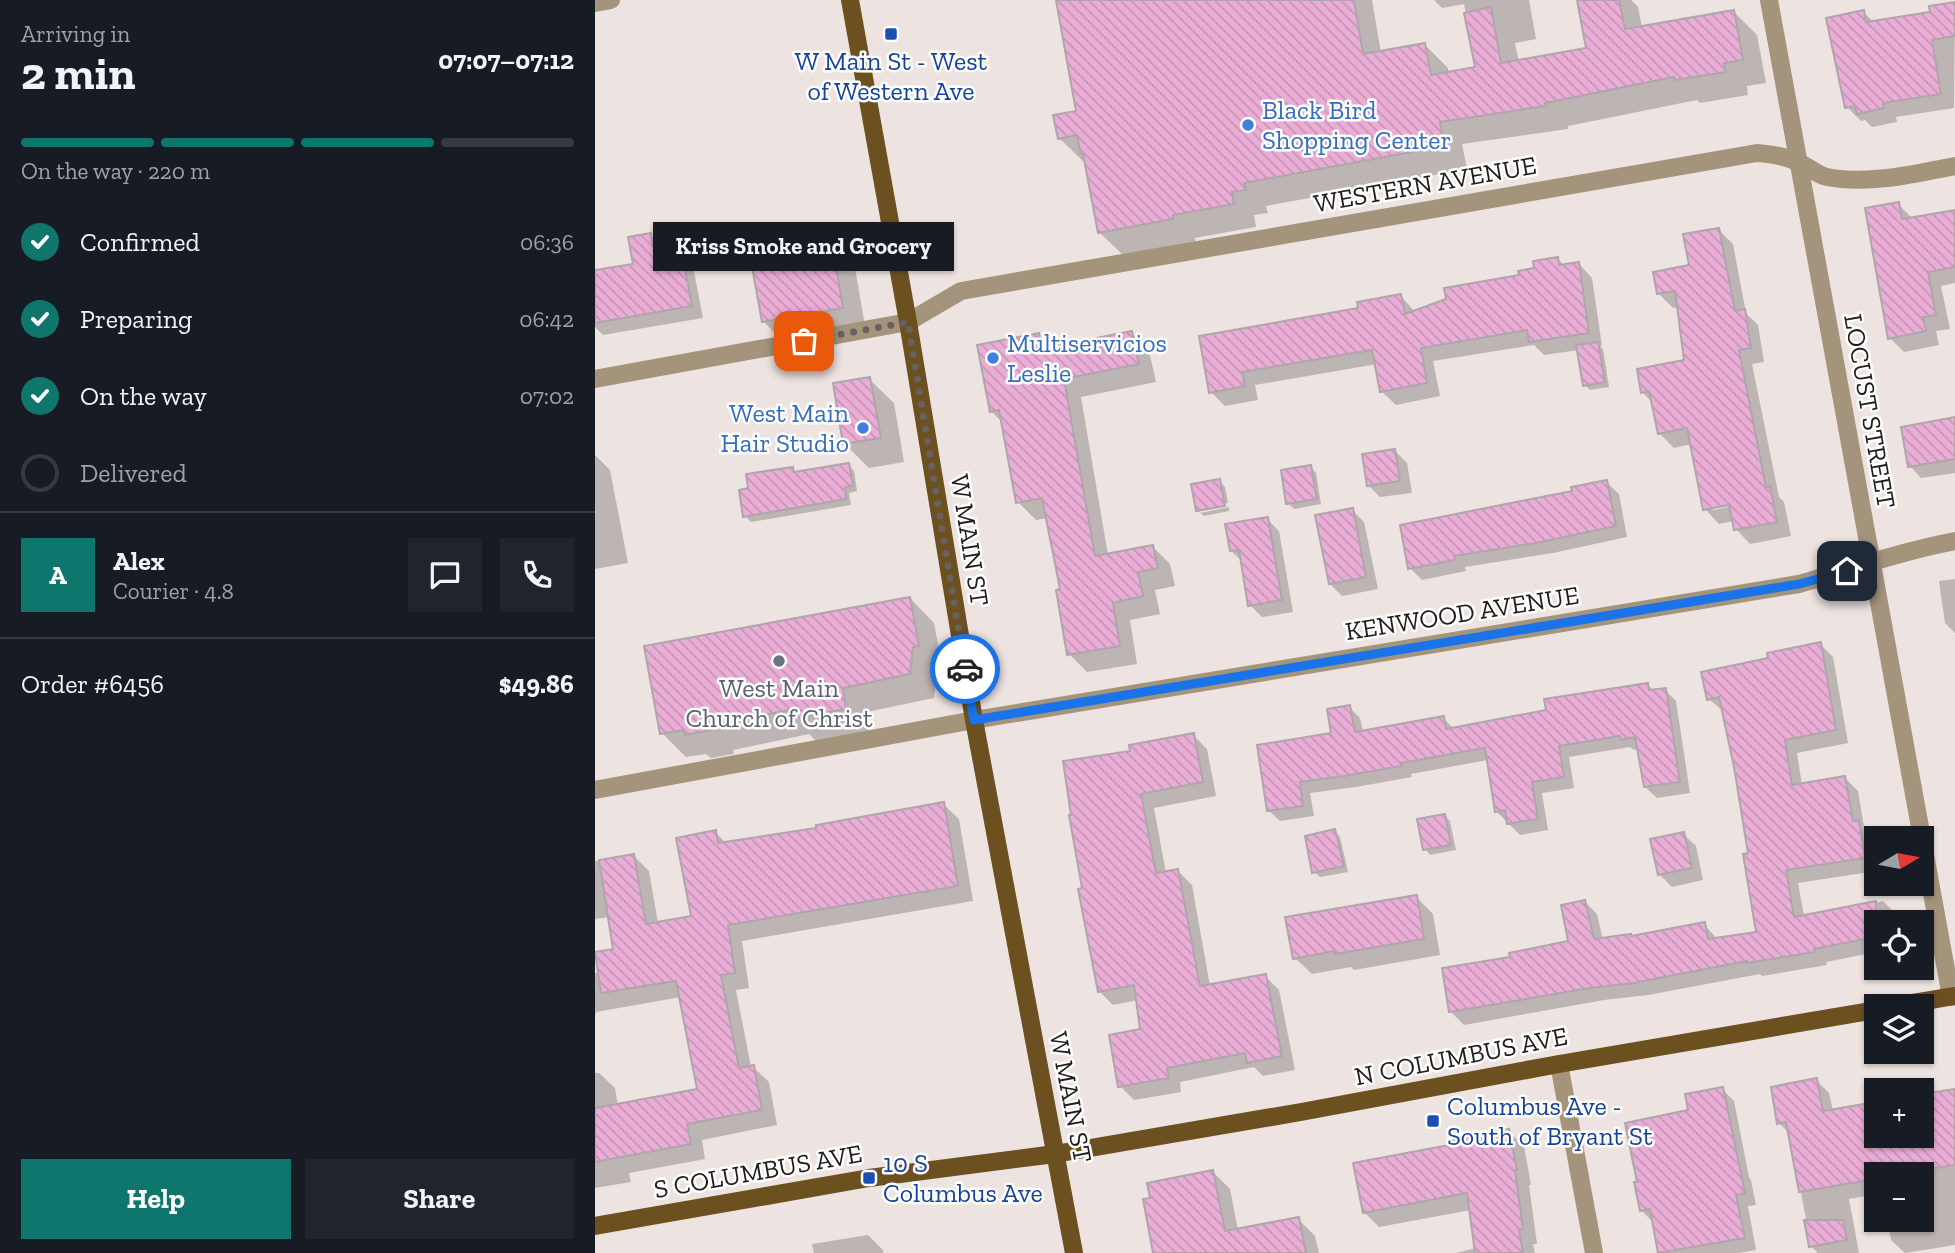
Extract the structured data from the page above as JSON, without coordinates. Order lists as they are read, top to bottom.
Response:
{
  "streets": {
    "main road": ["W MAIN ST", "N COLUMBUS AVE", "S COLUMBUS AVE"],
    "street": ["WESTERN AVENUE", "LOCUST STREET", "KENWOOD AVENUE"]
  },
  "crossings": [
    ["WESTERN AVENUE", "LOCUST STREET"],
    ["WESTERN AVENUE", "W MAIN ST"],
    ["LOCUST STREET", "KENWOOD AVENUE"],
    ["W MAIN ST", "KENWOOD AVENUE"],
    ["W MAIN ST", "N COLUMBUS AVE"],
    ["W MAIN ST", "S COLUMBUS AVE"],
    ["N COLUMBUS AVE", "S COLUMBUS AVE"]
  ],
  "places": {
    "transit": ["W Main St - West of Western Ave", "Columbus Ave - South of Bryant St", "10 S Columbus Ave"],
    "other": [
      "Black Bird Shopping Center",
      "Kriss Smoke and Grocery",
      "Multiservicios Leslie",
      "West Main Hair Studio",
      "West Main Church of Christ"
    ]
  },
  "north": "right",
  "page": {
    "heading": ["2 min", "Arriving in", "07:07–07:12"],
    "panel": [
      "Alex",
      "Courier · 4.8",
      "Order #6456",
      "$49.86"
    ],
    "bar": "On the way · 220 m",
    "list": [
      ["Confirmed", "06:36"],
      ["Preparing", "06:42"],
      ["On the way", "07:02"],
      "Delivered"
    ],
    "bubble": "Kriss Smoke and Grocery",
    "round": "A",
    "map_buttons": ["+", "−"],
    "buttons": ["Help", "Share"]
  }
}
